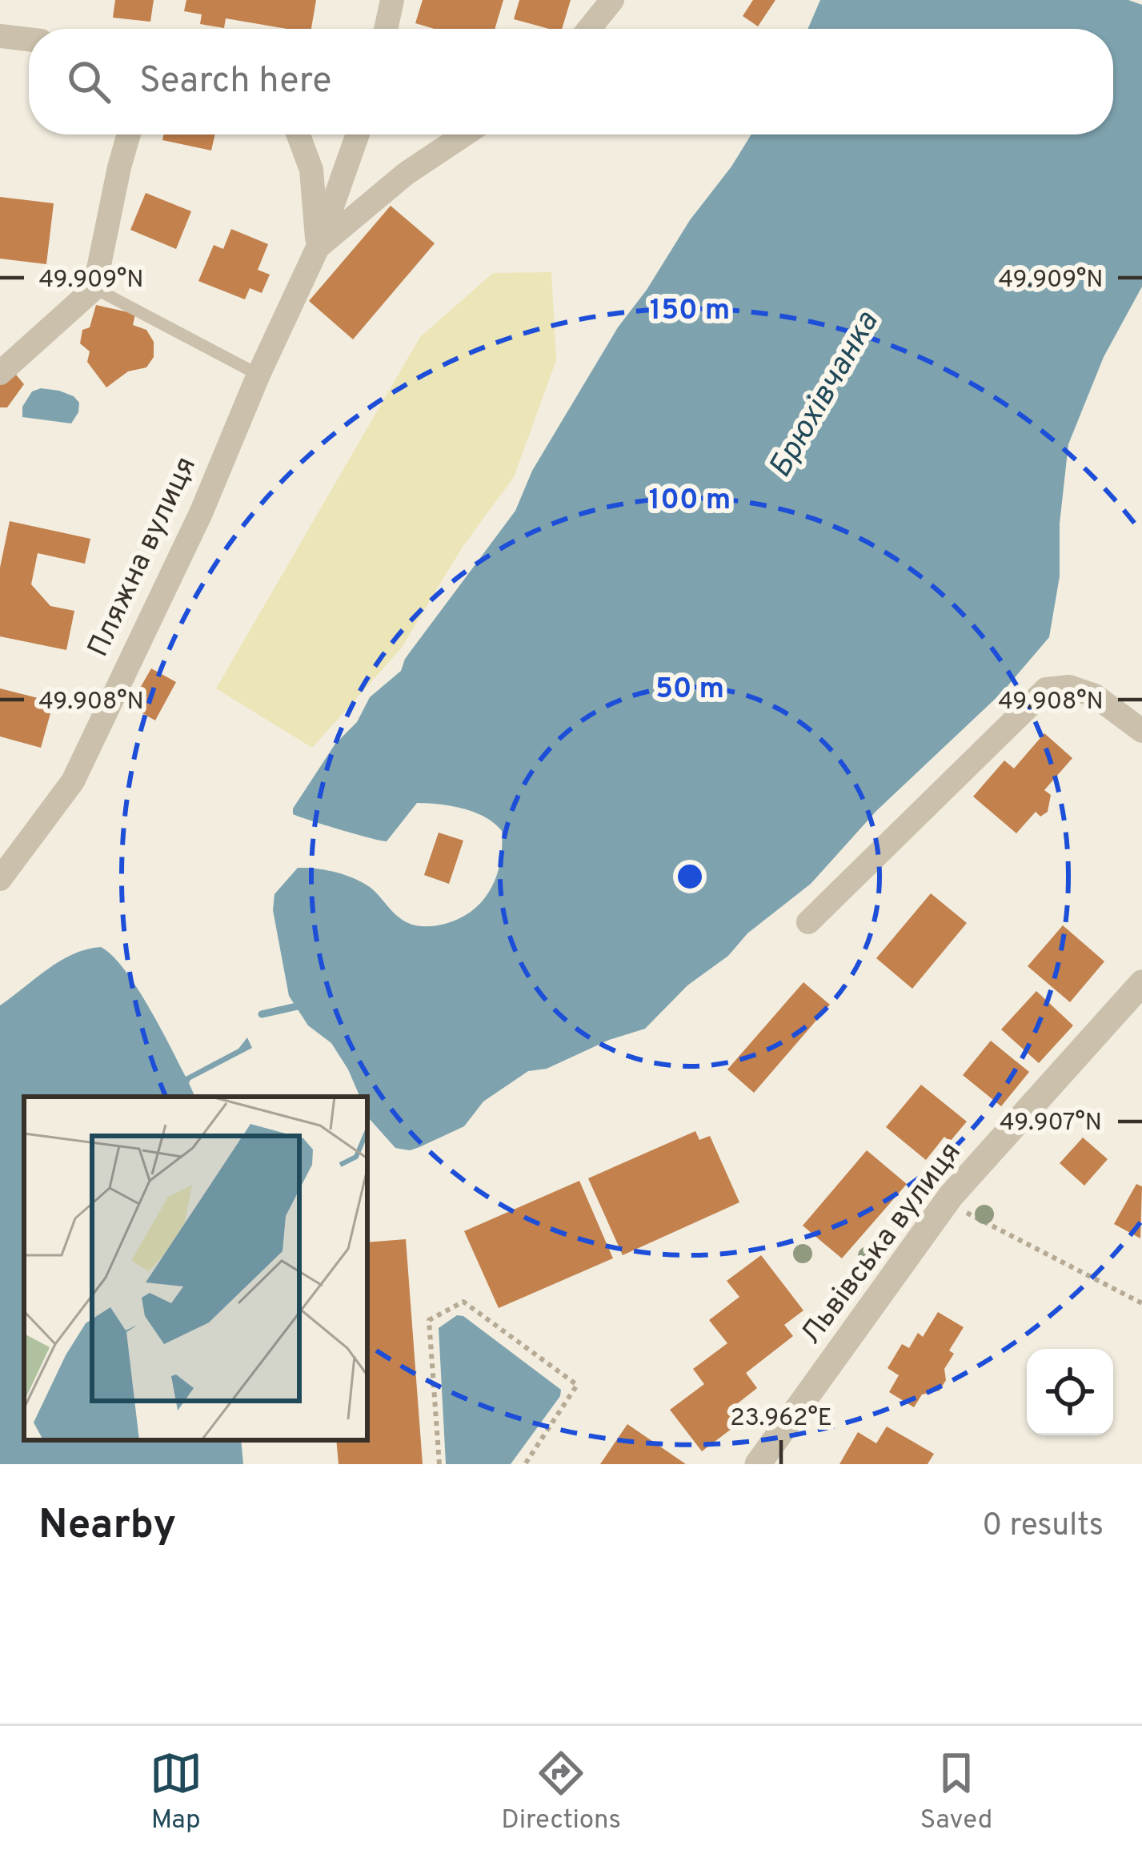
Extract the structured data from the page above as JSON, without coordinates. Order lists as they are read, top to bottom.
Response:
{
  "streets": {
    "street": ["Пляжна вулиця", "Львівська вулиця"]
  },
  "water": ["Брюхівчанка"],
  "page": {
    "search": "Search here",
    "heading": ["Nearby", "0 results"],
    "nav": ["Map", "Directions", "Saved"]
  },
  "coordinates": [
    "49.909°N",
    "49.908°N",
    "49.907°N",
    "23.962°E"
  ],
  "rings": ["150 m", "100 m", "50 m"]
}
